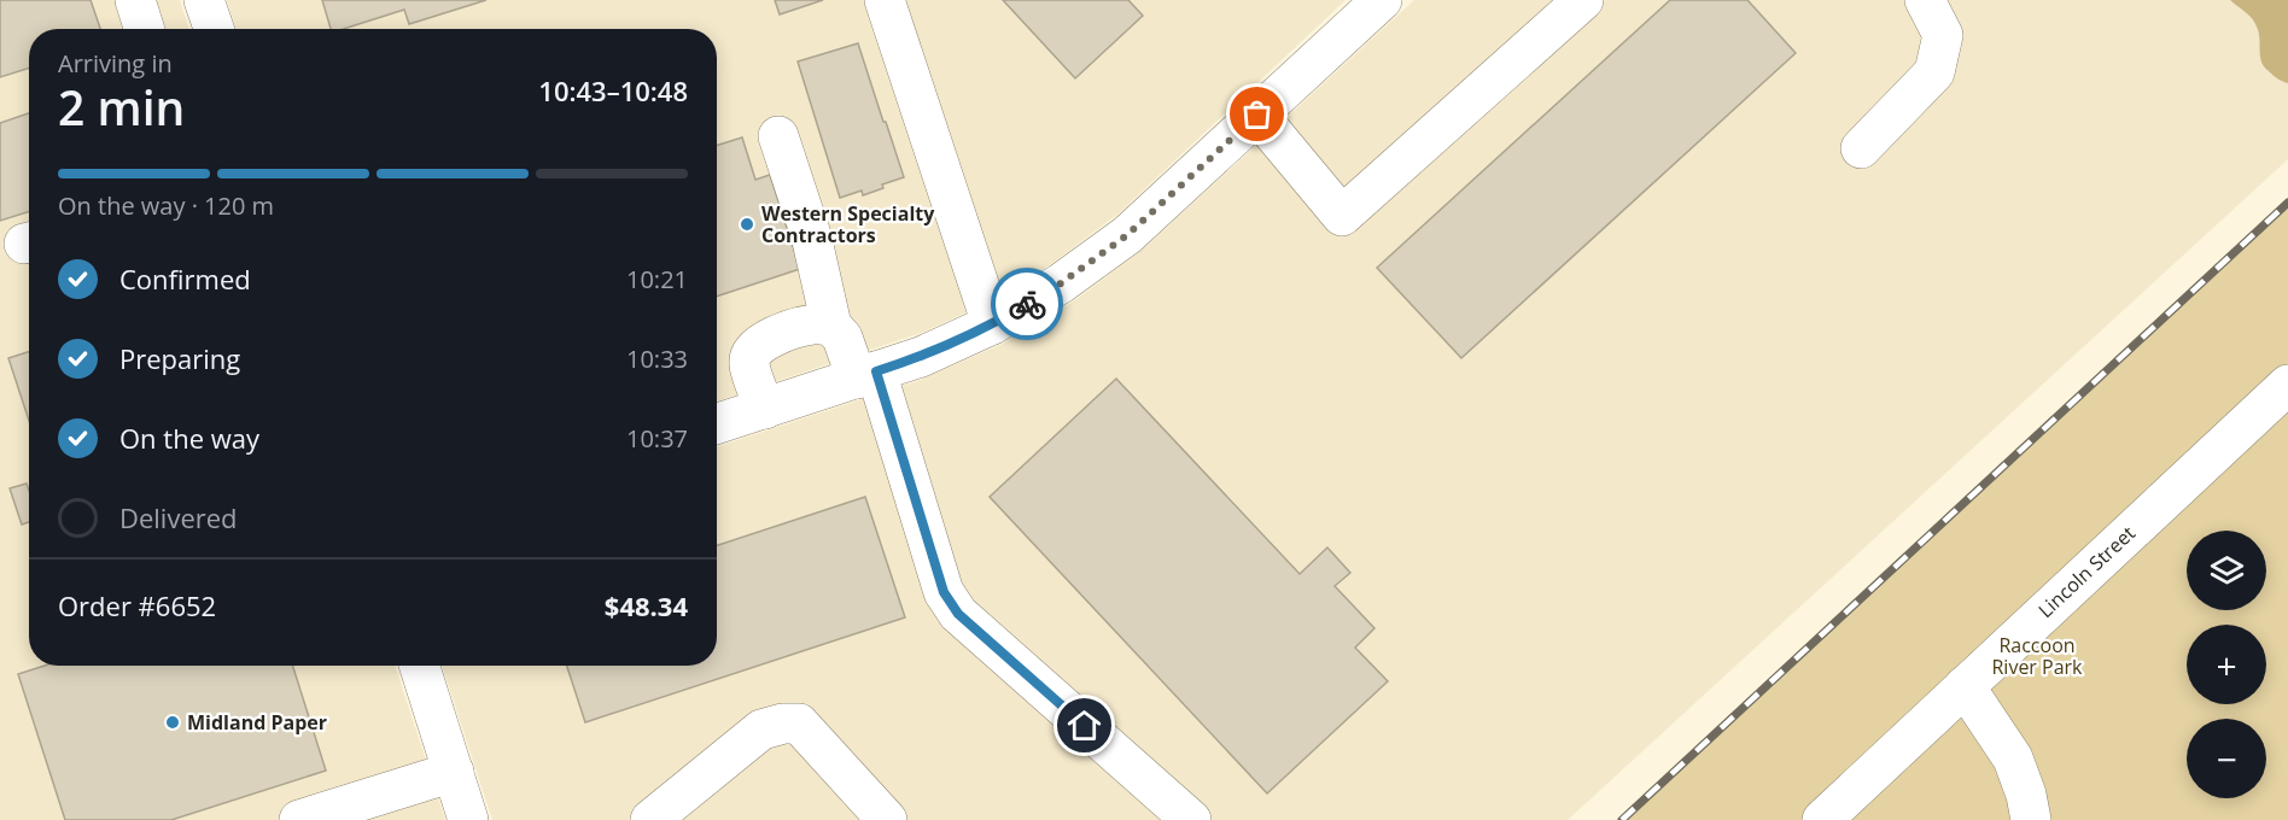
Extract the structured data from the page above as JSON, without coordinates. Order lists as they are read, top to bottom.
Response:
{
  "streets": {
    "street": ["Lincoln Street"]
  },
  "parks": ["Raccoon River Park"],
  "places": ["Western Specialty Contractors", "Midland Paper"],
  "page": {
    "heading": ["2 min", "Arriving in", "10:43–10:48"],
    "panel": ["Order #6652", "$48.34"],
    "bar": "On the way · 120 m",
    "list": [
      ["Confirmed", "10:21"],
      ["Preparing", "10:33"],
      ["On the way", "10:37"],
      "Delivered"
    ],
    "map_buttons": ["+", "−"]
  }
}
